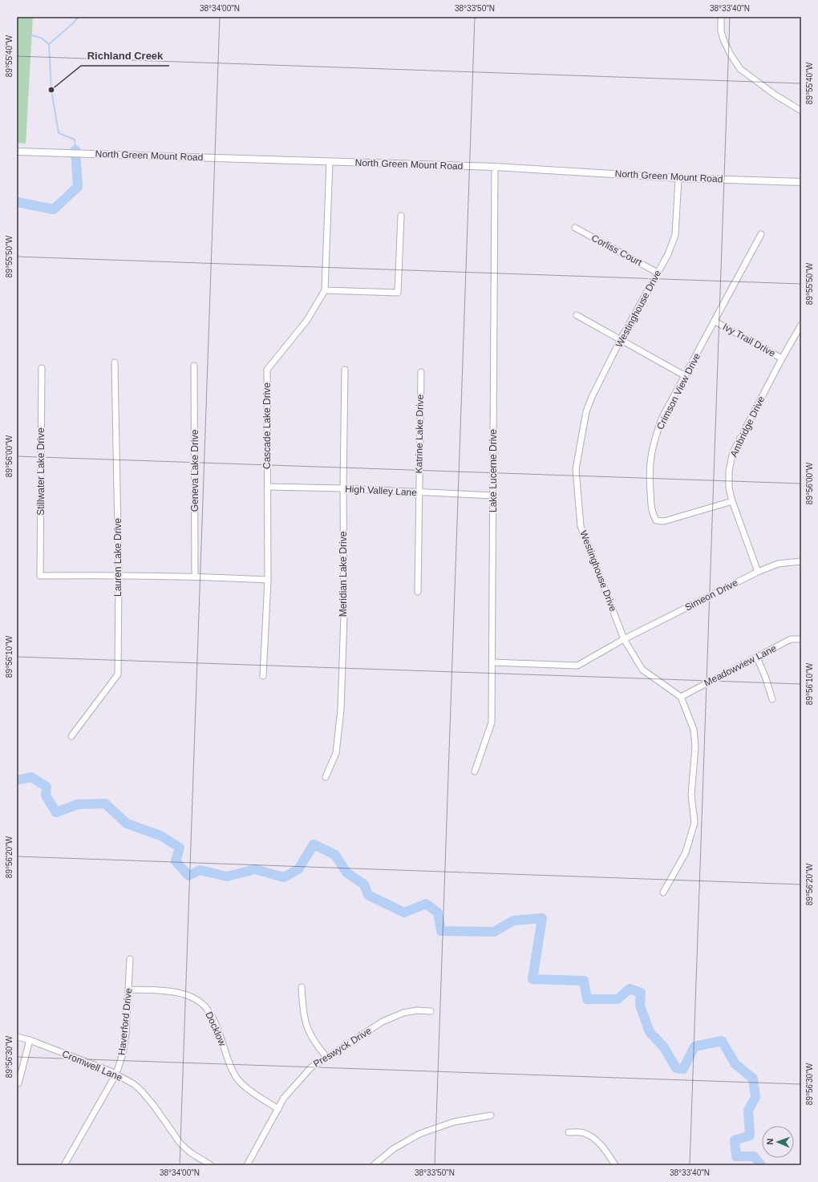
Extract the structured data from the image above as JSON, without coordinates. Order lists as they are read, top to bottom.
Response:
{
  "streets": {
    "street": [
      "North Green Mount Road",
      "Corliss Court",
      "Westinghouse Drive",
      "Ivy Trail Drive",
      "Crimson View Drive",
      "Cascade Lake Drive",
      "Ambridge Drive",
      "Katrine Lake Drive",
      "Geneva Lake Drive",
      "Lake Lucerne Drive",
      "Stillwater Lake Drive",
      "High Valley Lane",
      "Lauren Lake Drive",
      "Meridian Lake Drive",
      "Simeon Drive",
      "Meadowview Lane",
      "Haverford Drive",
      "Docklow",
      "Preswyck Drive",
      "Cromwell Lane"
    ]
  },
  "crossings": [
    ["North Green Mount Road", "Westinghouse Drive"],
    ["North Green Mount Road", "Cascade Lake Drive"],
    ["North Green Mount Road", "Lake Lucerne Drive"],
    ["Corliss Court", "Westinghouse Drive"],
    ["Westinghouse Drive", "Simeon Drive"],
    ["Westinghouse Drive", "Meadowview Lane"],
    ["Ivy Trail Drive", "Crimson View Drive"],
    ["Ivy Trail Drive", "Ambridge Drive"],
    ["Crimson View Drive", "Ambridge Drive"],
    ["Cascade Lake Drive", "High Valley Lane"],
    ["Ambridge Drive", "Simeon Drive"],
    ["Katrine Lake Drive", "High Valley Lane"],
    ["Lake Lucerne Drive", "High Valley Lane"],
    ["Lake Lucerne Drive", "Simeon Drive"],
    ["Stillwater Lake Drive", "Lauren Lake Drive"],
    ["High Valley Lane", "Meridian Lake Drive"],
    ["Haverford Drive", "Docklow"],
    ["Haverford Drive", "Cromwell Lane"],
    ["Docklow", "Preswyck Drive"]
  ],
  "places": ["Richland Creek"],
  "north": "left",
  "coordinates": [
    "38°34'00\"N",
    "38°33'50\"N",
    "38°33'40\"N",
    "89°55'40\"W",
    "89°55'50\"W",
    "89°56'00\"W",
    "89°56'10\"W",
    "89°56'20\"W",
    "89°56'30\"W"
  ]
}
